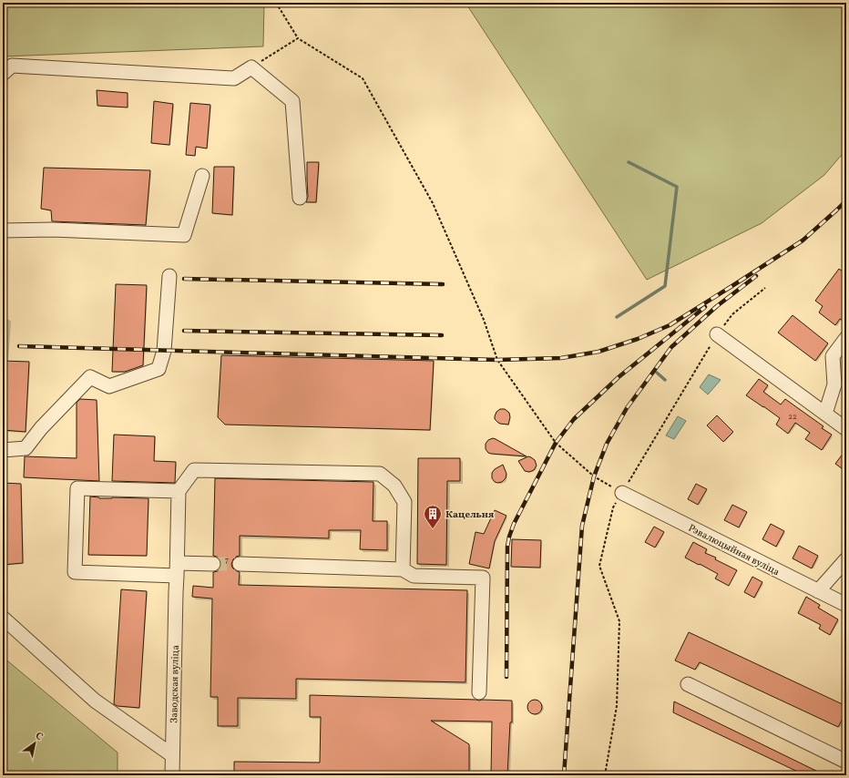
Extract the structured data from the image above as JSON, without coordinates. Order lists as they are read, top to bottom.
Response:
{
  "streets": {
    "street": ["Рэвалюцыйная вуліца", "Заводская вуліца"]
  },
  "places": {
    "building": ["Кацельня"]
  },
  "house_numbers": ["22", "7"],
  "north": "top right"
}
